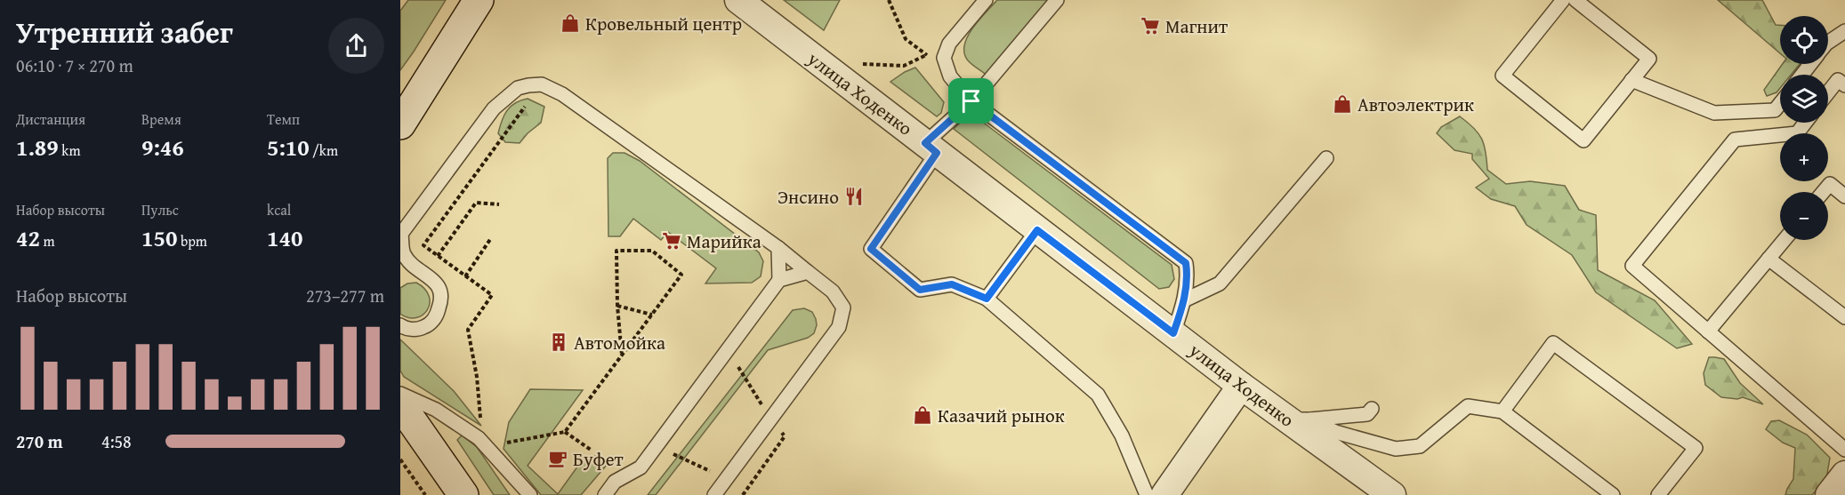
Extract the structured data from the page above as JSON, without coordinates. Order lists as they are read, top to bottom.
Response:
{
  "streets": {
    "street": ["улица Ходенко"]
  },
  "places": {
    "shop": ["Кровельный центр", "Автоэлектрик", "Казачий рынок"],
    "supermarket": ["Магнит", "Марийка"],
    "restaurant": ["Энсино"],
    "building": ["Автомойка"],
    "cafe": ["Буфет"]
  },
  "page": {
    "heading": ["Утренний забег", "06:10 · 7 × 270 m"],
    "map_buttons": ["+", "−"],
    "stats": [
      ["Дистанция", "1.89 km"],
      ["Время", "9:46"],
      ["Темп", "5:10 /km"],
      ["Набор высоты", "42 m"],
      ["Пульс", "150 bpm"],
      ["kcal", "140"]
    ],
    "chart": ["Набор высоты", "273–277 m"],
    "list": [
      {
        "name": "270 m",
        "note": "4:58"
      }
    ]
  }
}
